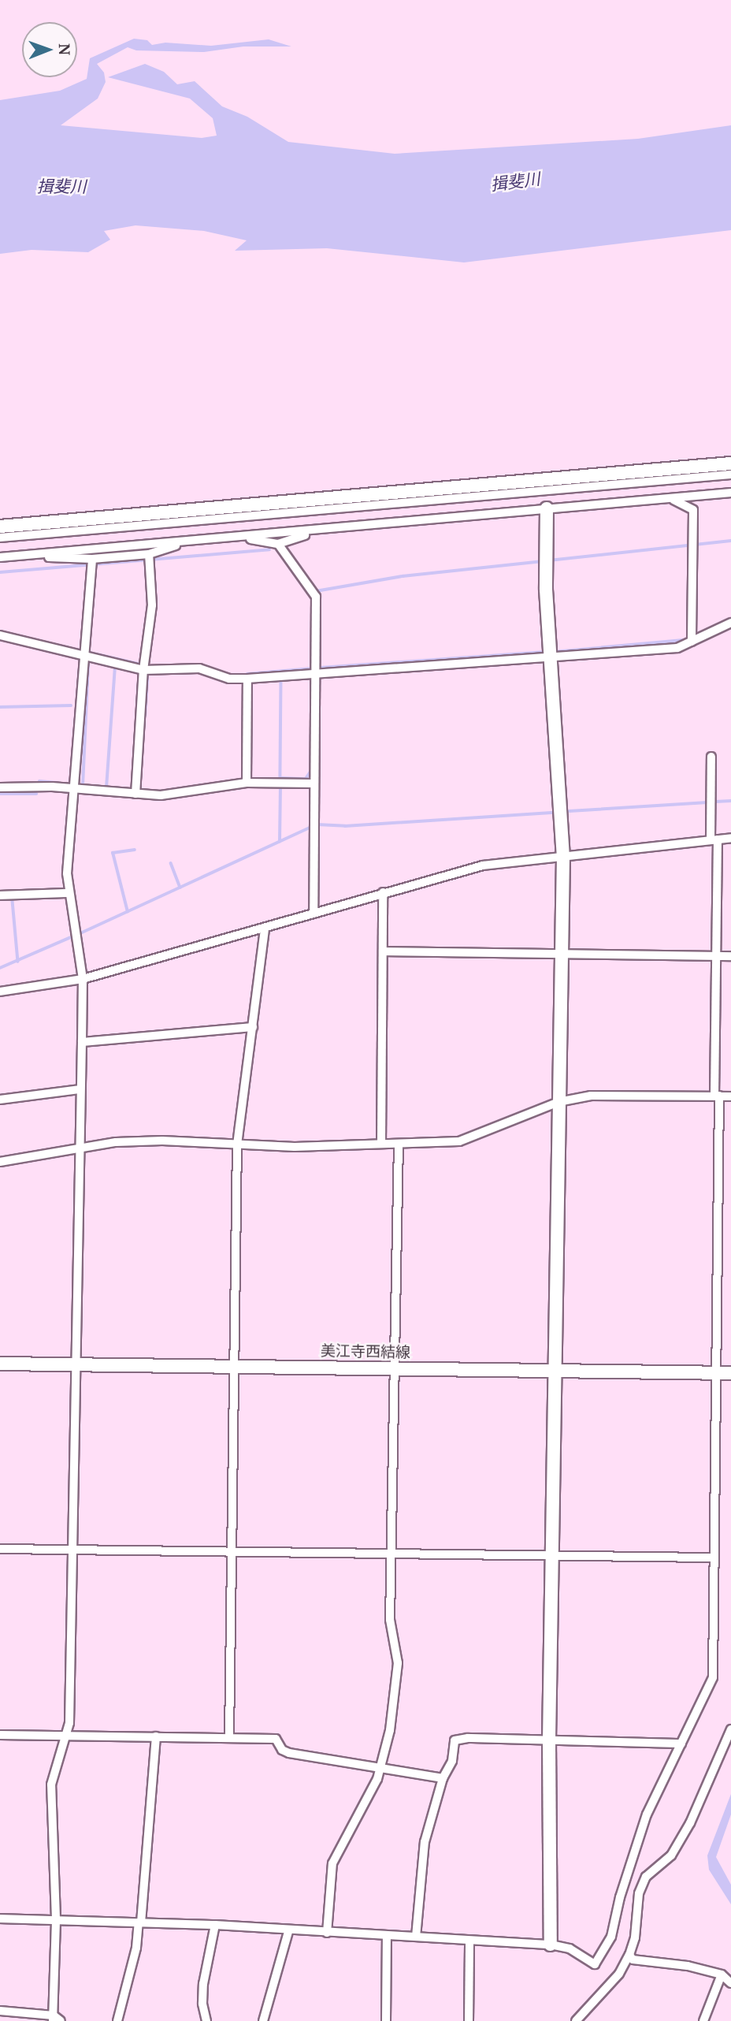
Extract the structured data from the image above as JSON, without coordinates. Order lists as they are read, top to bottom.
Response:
{
  "streets": {
    "street": ["美江寺西結線"]
  },
  "water": ["揖斐川"],
  "north": "right"
}
